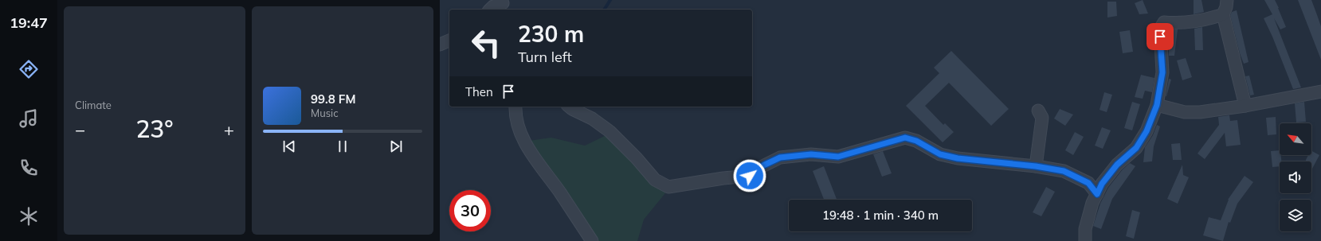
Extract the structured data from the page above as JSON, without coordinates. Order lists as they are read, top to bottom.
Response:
{
  "north": "top left",
  "page": {
    "tabs": "19:47",
    "tile": "Climate",
    "turn": ["230 m", "Turn left"],
    "then": "Then",
    "song": ["99.8 FM", "Music"],
    "heat": ["−", "23°", "+"],
    "limit": "30",
    "trip": "19:48 · 1 min · 340 m"
  }
}
